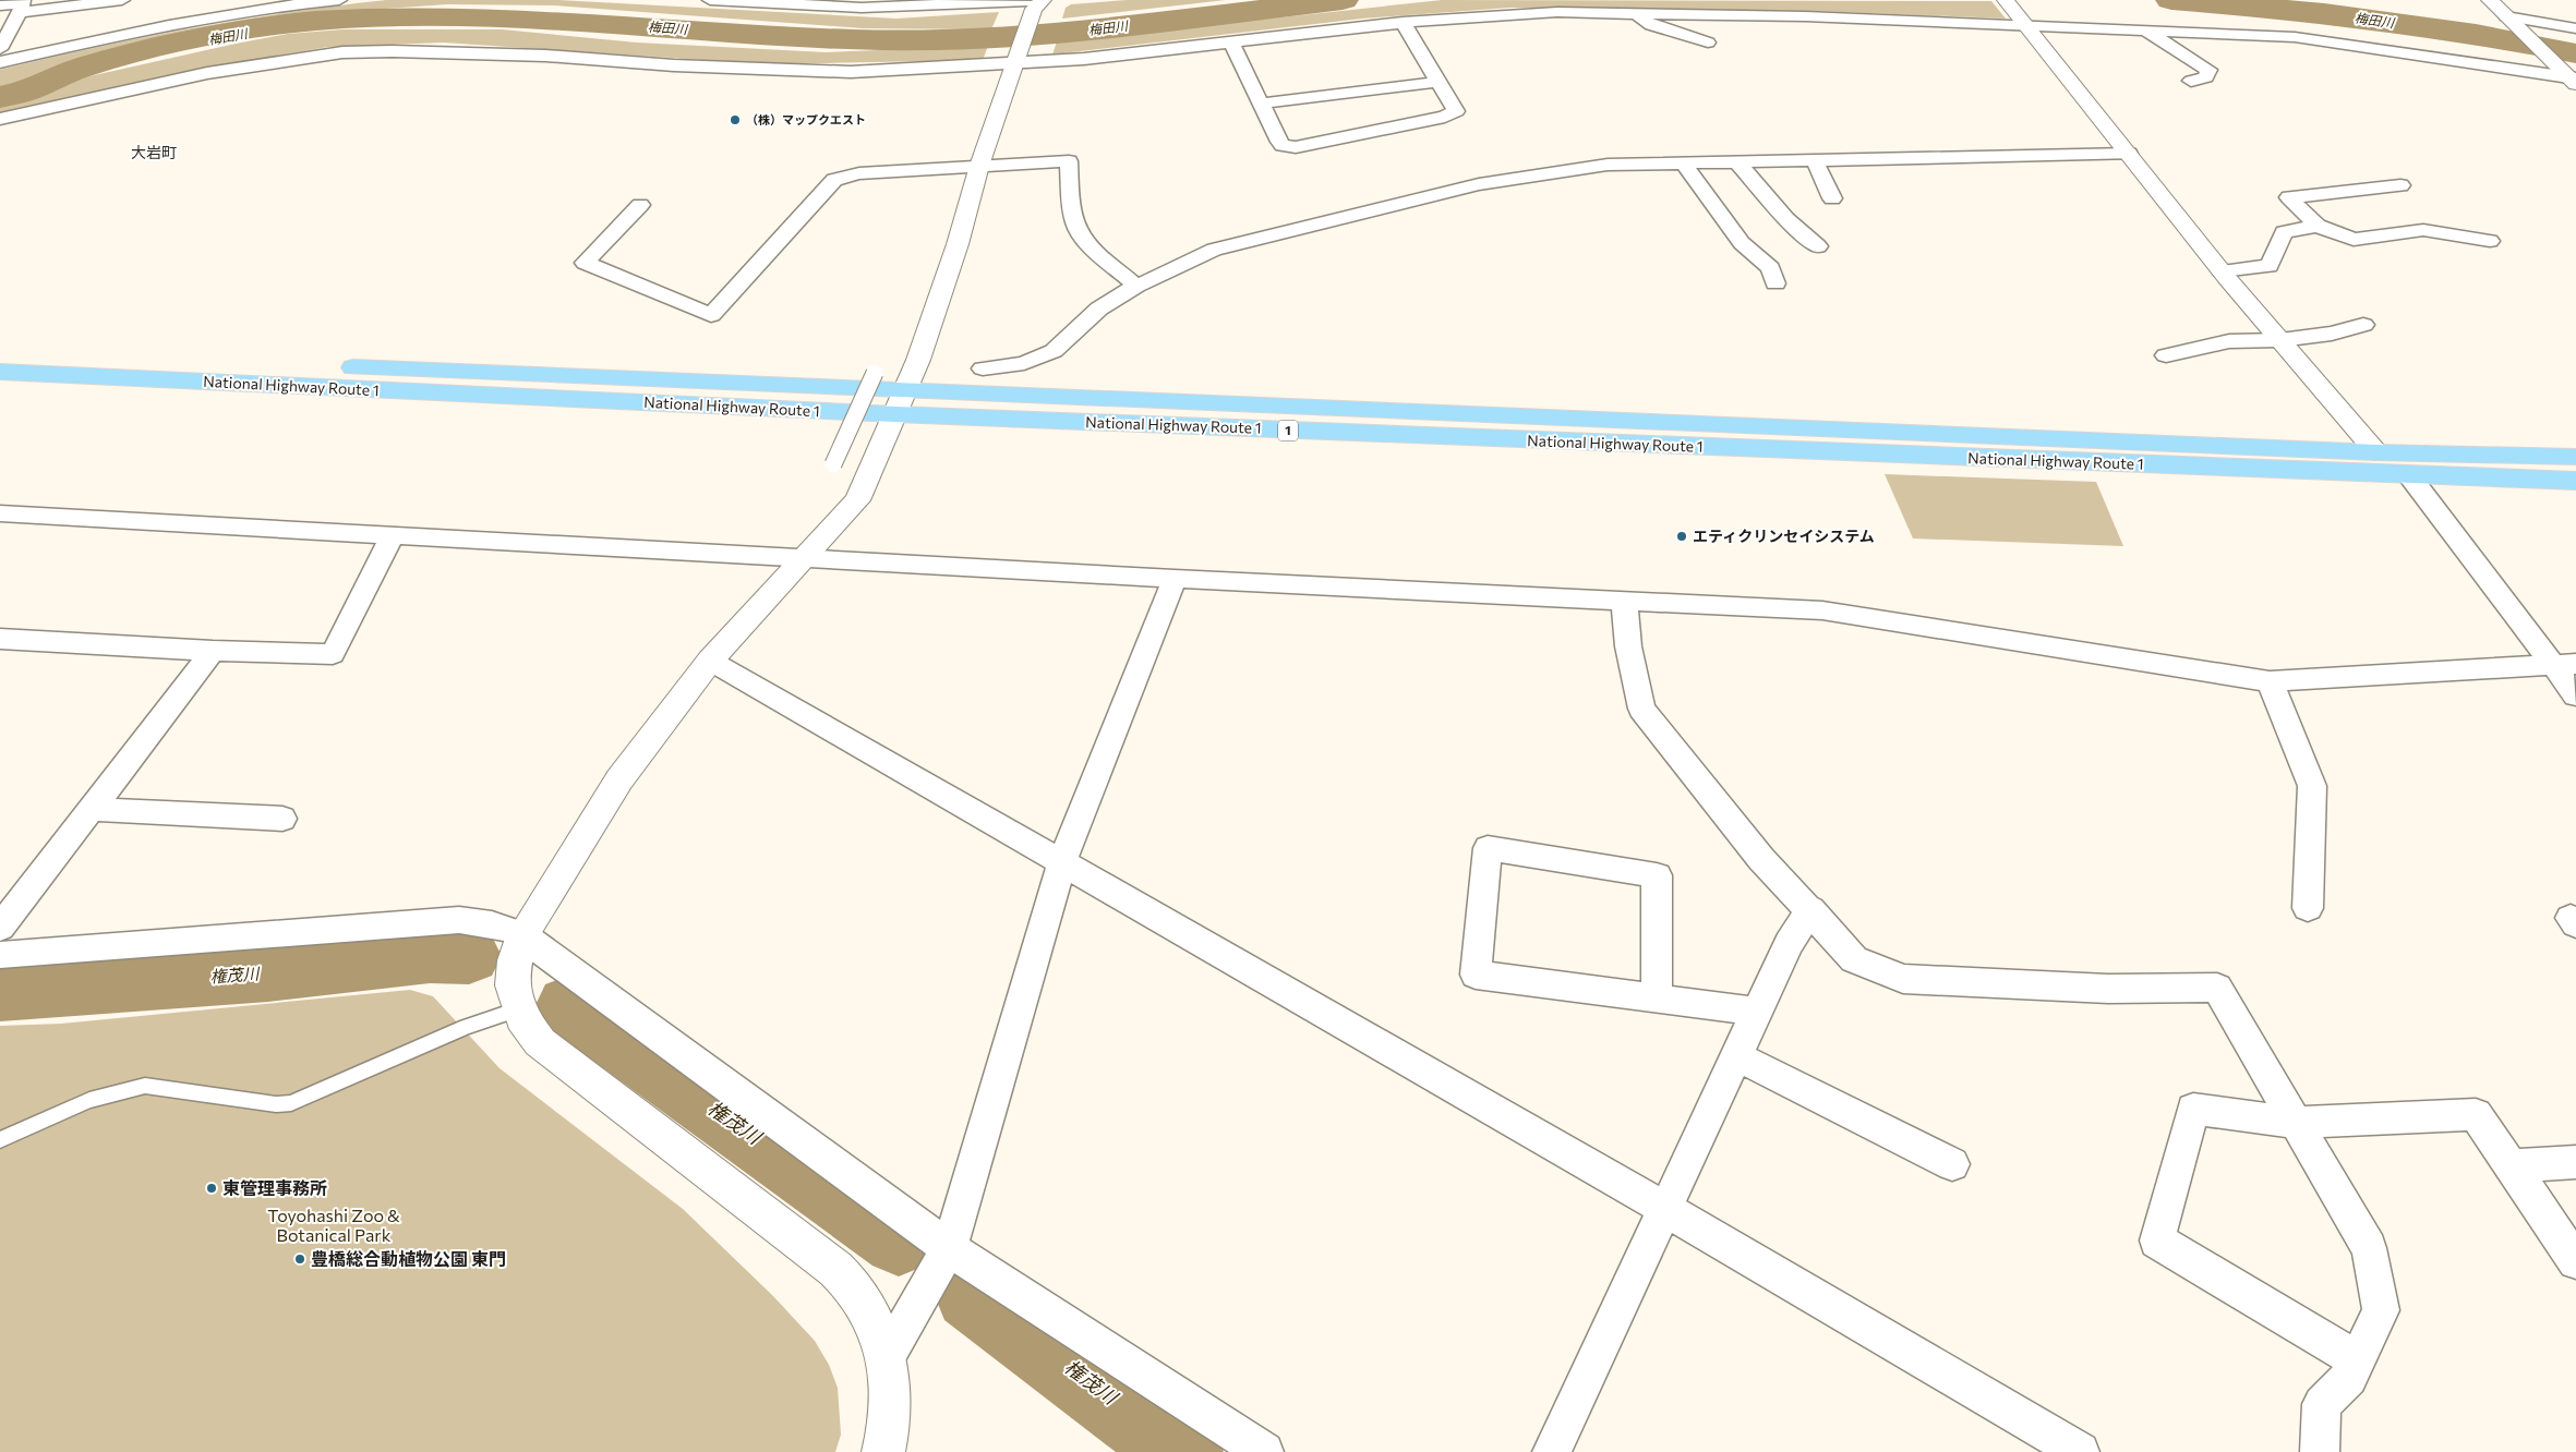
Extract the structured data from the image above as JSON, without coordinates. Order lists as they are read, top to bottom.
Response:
{
  "streets": {
    "highway": ["National Highway Route 1", "1"]
  },
  "districts": ["大岩町"],
  "water": ["梅田川", "権茂川"],
  "parks": ["Toyohashi Zoo & Botanical Park"],
  "places": [
    "（株）マップクエスト",
    "エティクリンセイシステム",
    "東管理事務所",
    "豊橋総合動植物公園 東門"
  ]
}
